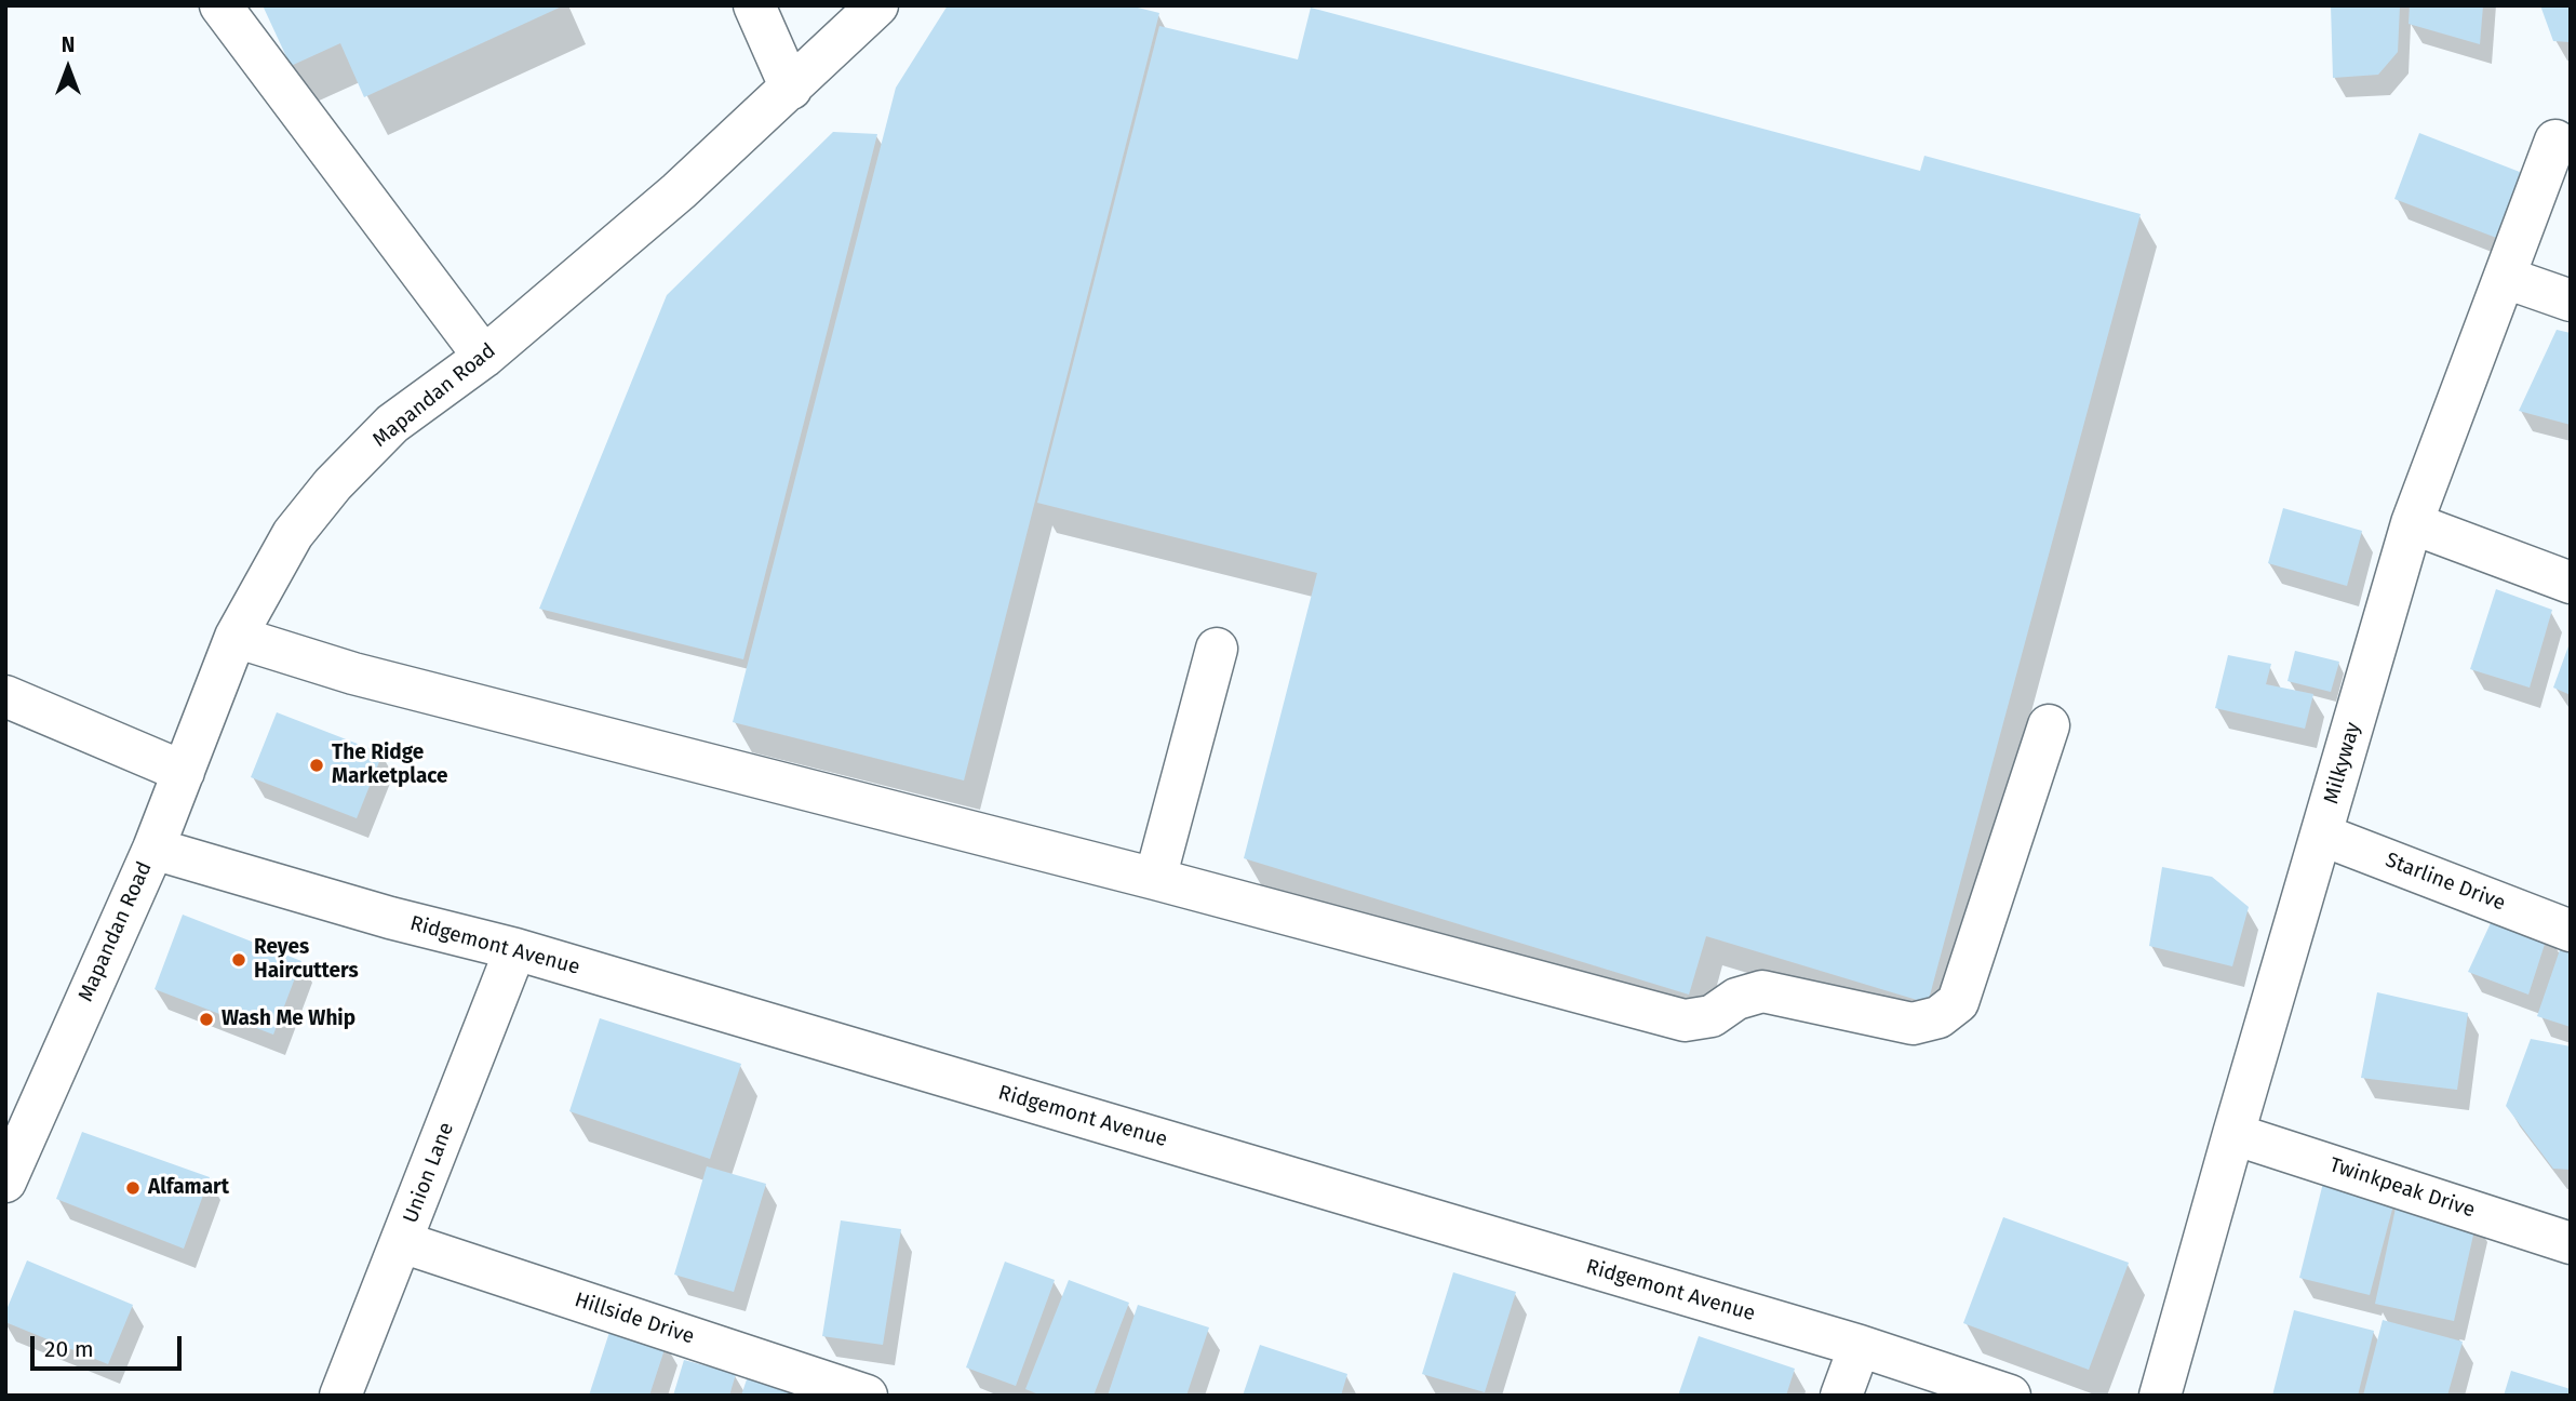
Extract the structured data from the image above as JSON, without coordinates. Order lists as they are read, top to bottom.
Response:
{
  "streets": {
    "street": [
      "Mapandan Road",
      "Milkyway",
      "Starline Drive",
      "Ridgemont Avenue",
      "Union Lane",
      "Twinkpeak Drive",
      "Hillside Drive"
    ]
  },
  "crossings": [
    ["Mapandan Road", "Ridgemont Avenue"],
    ["Milkyway", "Starline Drive"],
    ["Milkyway", "Twinkpeak Drive"],
    ["Ridgemont Avenue", "Union Lane"],
    ["Union Lane", "Hillside Drive"]
  ],
  "places": [
    "The Ridge Marketplace",
    "Reyes Haircutters",
    "Wash Me Whip",
    "Alfamart"
  ],
  "scale_bar": "20 m",
  "north": "top"
}
